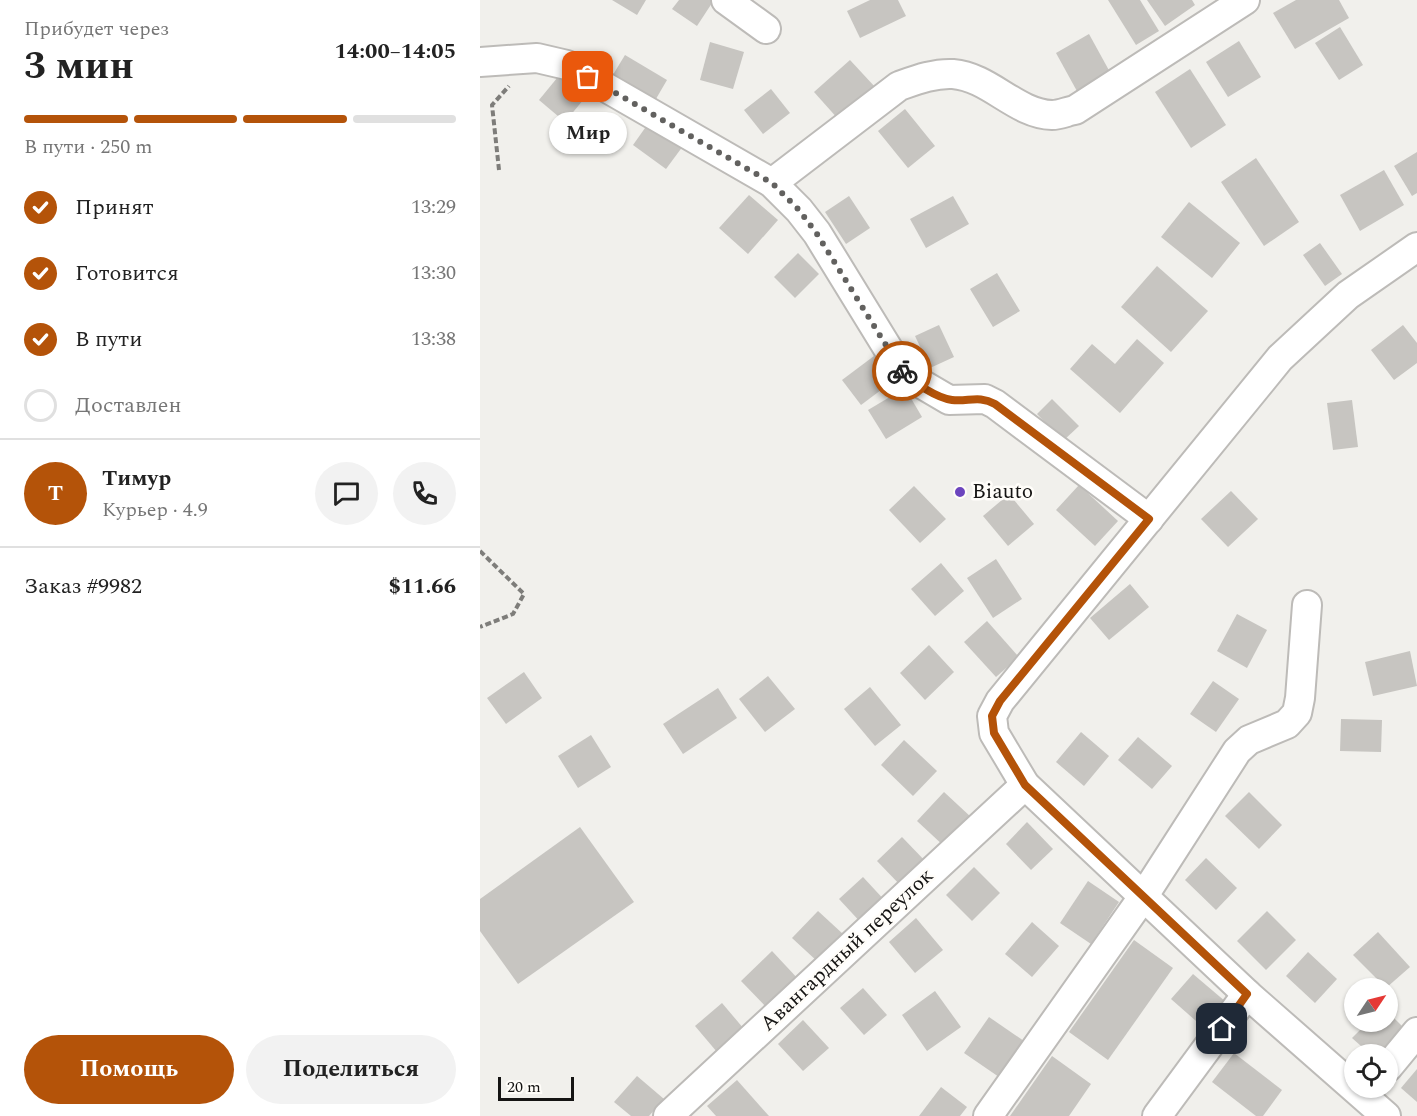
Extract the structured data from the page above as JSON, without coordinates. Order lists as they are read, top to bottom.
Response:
{
  "streets": {
    "street": ["Авангардный переулок"]
  },
  "places": ["Мир", "Biauto"],
  "scale_bar": "20 m",
  "north": "top right",
  "page": {
    "heading": ["3 мин", "Прибудет через", "14:00–14:05"],
    "panel": [
      "Тимур",
      "Курьер · 4.9",
      "Заказ #9982",
      "$11.66"
    ],
    "bar": "В пути · 250 m",
    "bubble": "Мир",
    "list": [
      ["Принят", "13:29"],
      ["Готовится", "13:30"],
      ["В пути", "13:38"],
      "Доставлен"
    ],
    "round": "Т",
    "buttons": ["Помощь", "Поделиться"],
    "scale": "20 m"
  }
}
